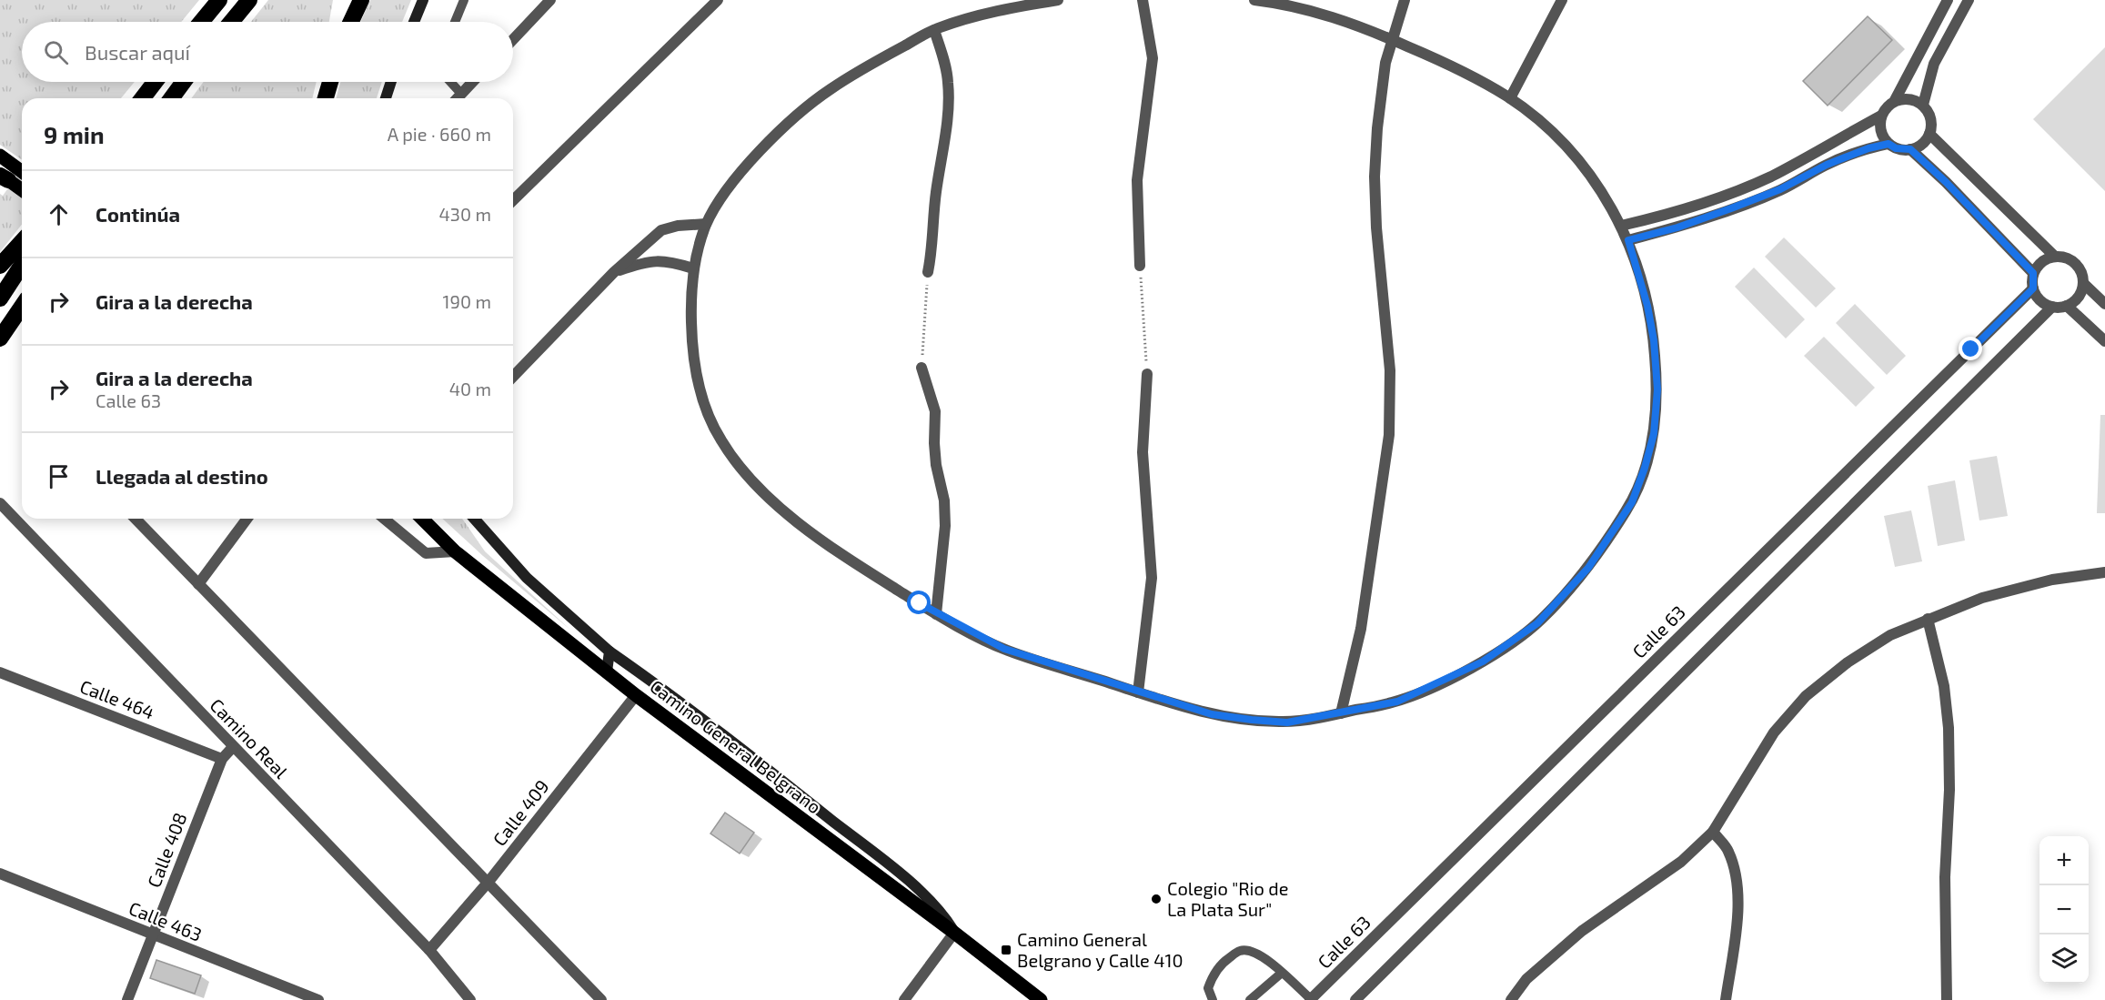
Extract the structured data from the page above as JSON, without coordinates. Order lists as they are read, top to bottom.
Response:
{
  "streets": {
    "main road": ["Camino General Belgrano"],
    "street": [
      "Calle 63",
      "Calle 464",
      "Camino Real",
      "Calle 409",
      "Calle 408",
      "Calle 463"
    ]
  },
  "crossings": [
    ["Calle 464", "Calle 408"],
    ["Camino Real", "Calle 409"],
    ["Camino Real", "Calle 408"],
    ["Camino General Belgrano", "Calle 409"],
    ["Calle 408", "Calle 463"]
  ],
  "places": {
    "other": ["Colegio \"Rio de La Plata Sur\""],
    "transit": ["Camino General Belgrano y Calle 410"]
  },
  "page": {
    "search": "Buscar aquí",
    "heading": ["9 min", "A pie · 660 m"],
    "list": [
      ["Continúa", "430 m"],
      ["Gira a la derecha", "190 m"],
      ["Gira a la derecha", "Calle 63", "40 m"],
      "Llegada al destino"
    ],
    "map_buttons": ["+", "−"]
  }
}
